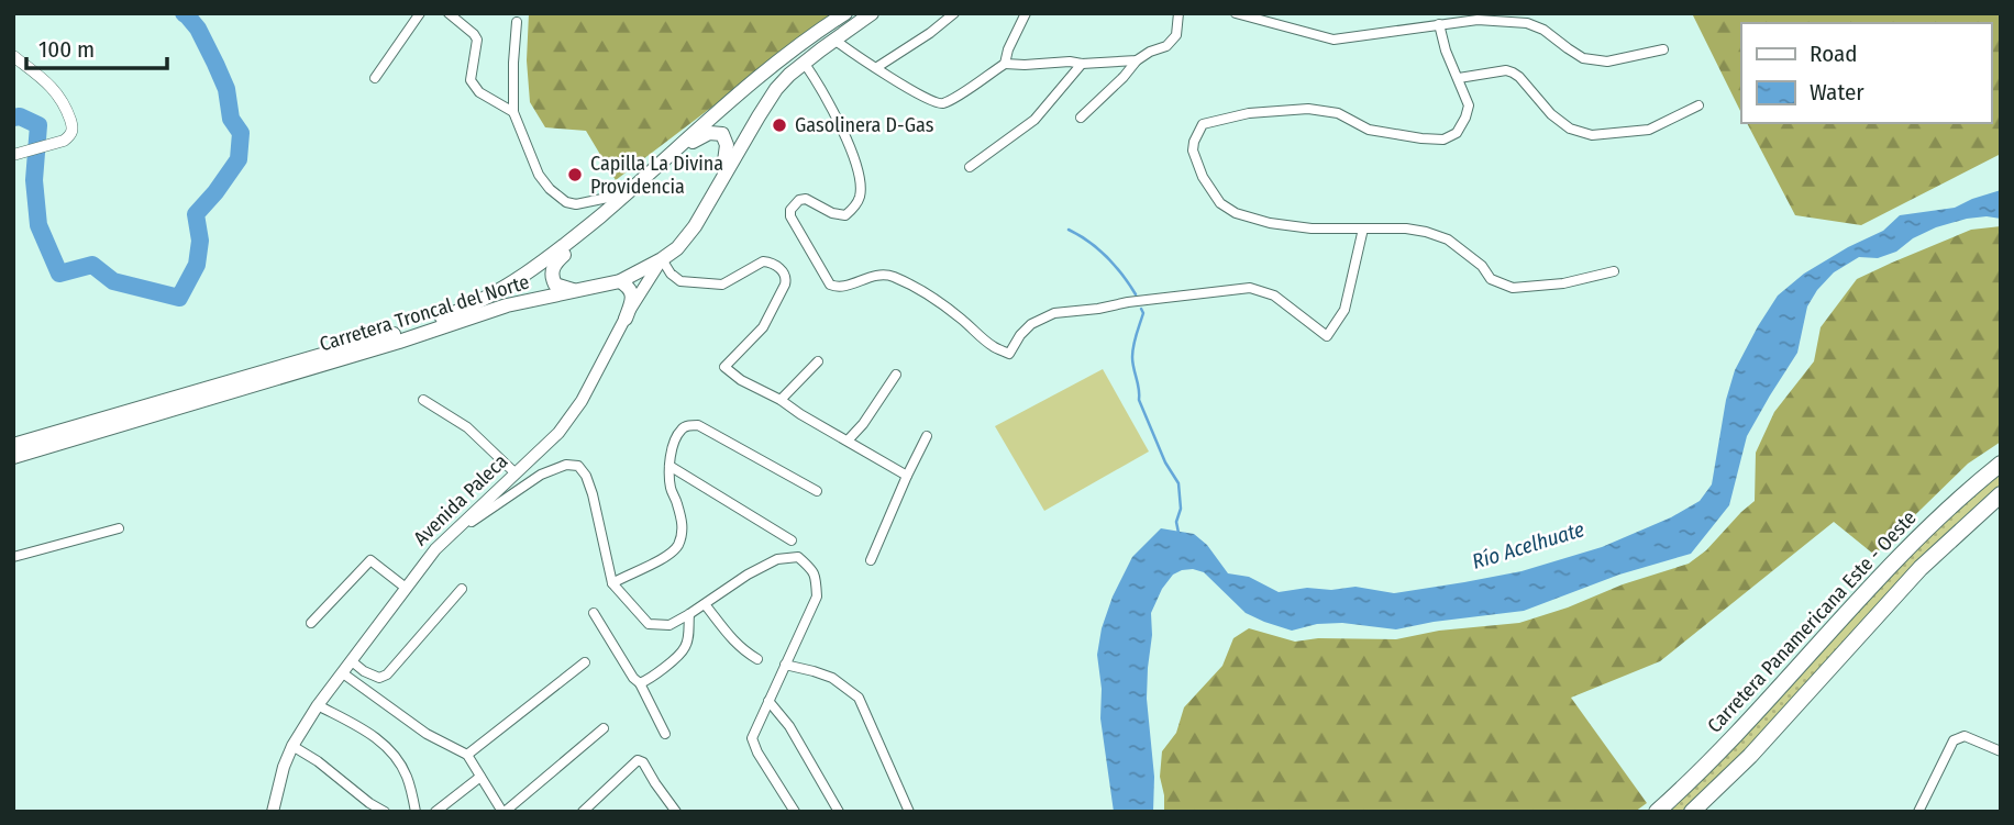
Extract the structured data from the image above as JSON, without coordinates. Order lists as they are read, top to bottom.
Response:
{
  "streets": {
    "highway": ["Carretera Panamericana Este - Oeste"],
    "main road": ["Carretera Troncal del Norte", "Avenida Paleca"]
  },
  "crossings": [
    ["Carretera Troncal del Norte", "Avenida Paleca"]
  ],
  "water": ["Río Acelhuate"],
  "places": ["Gasolinera D-Gas", "Capilla La Divina Providencia"],
  "legend": ["Road", "Water"],
  "scale_bar": "100 m"
}
